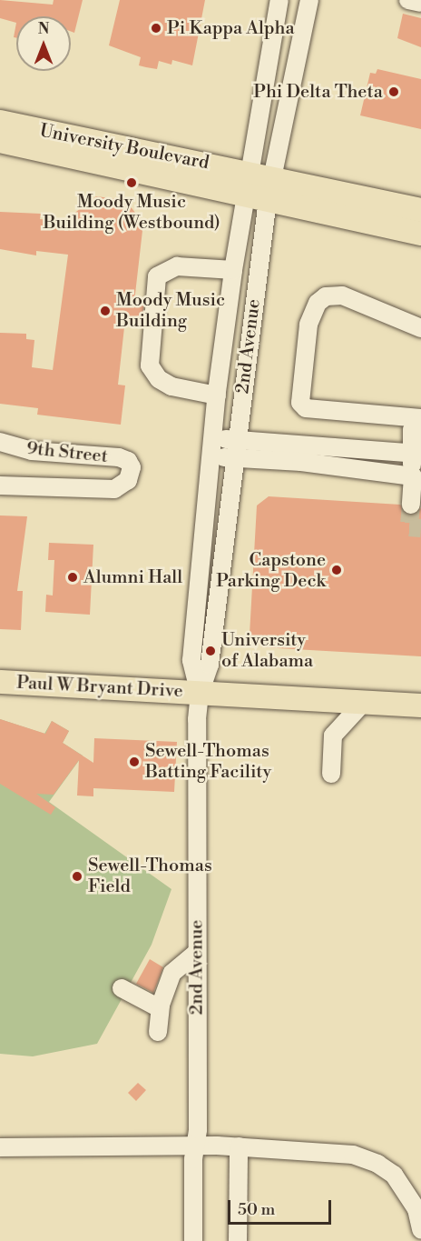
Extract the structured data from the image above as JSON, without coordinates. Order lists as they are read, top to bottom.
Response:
{
  "streets": {
    "main road": ["University Boulevard", "Paul W Bryant Drive"],
    "street": ["2nd Avenue", "9th Street"]
  },
  "crossings": [
    ["University Boulevard", "2nd Avenue"],
    ["2nd Avenue", "Paul W Bryant Drive"]
  ],
  "places": [
    "Pi Kappa Alpha",
    "Phi Delta Theta",
    "Moody Music Building (Westbound)",
    "Moody Music Building",
    "Capstone Parking Deck",
    "Alumni Hall",
    "University of Alabama",
    "Sewell-Thomas Batting Facility",
    "Sewell-Thomas Field"
  ],
  "scale_bar": "50 m",
  "north": "top"
}
